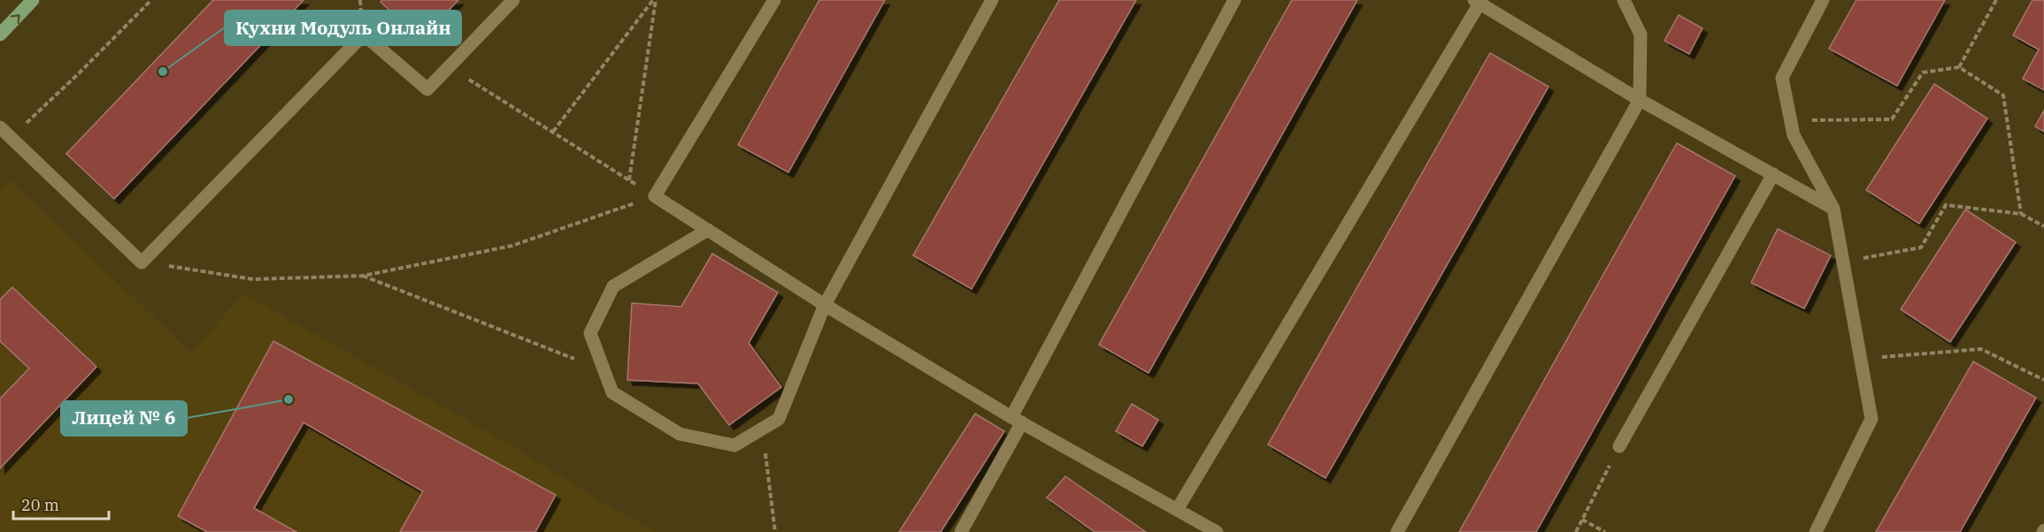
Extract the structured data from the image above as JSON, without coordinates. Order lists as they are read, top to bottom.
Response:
{
  "places": ["Кухни Модуль Онлайн", "Лицей № 6"],
  "scale_bar": "20 m"
}
